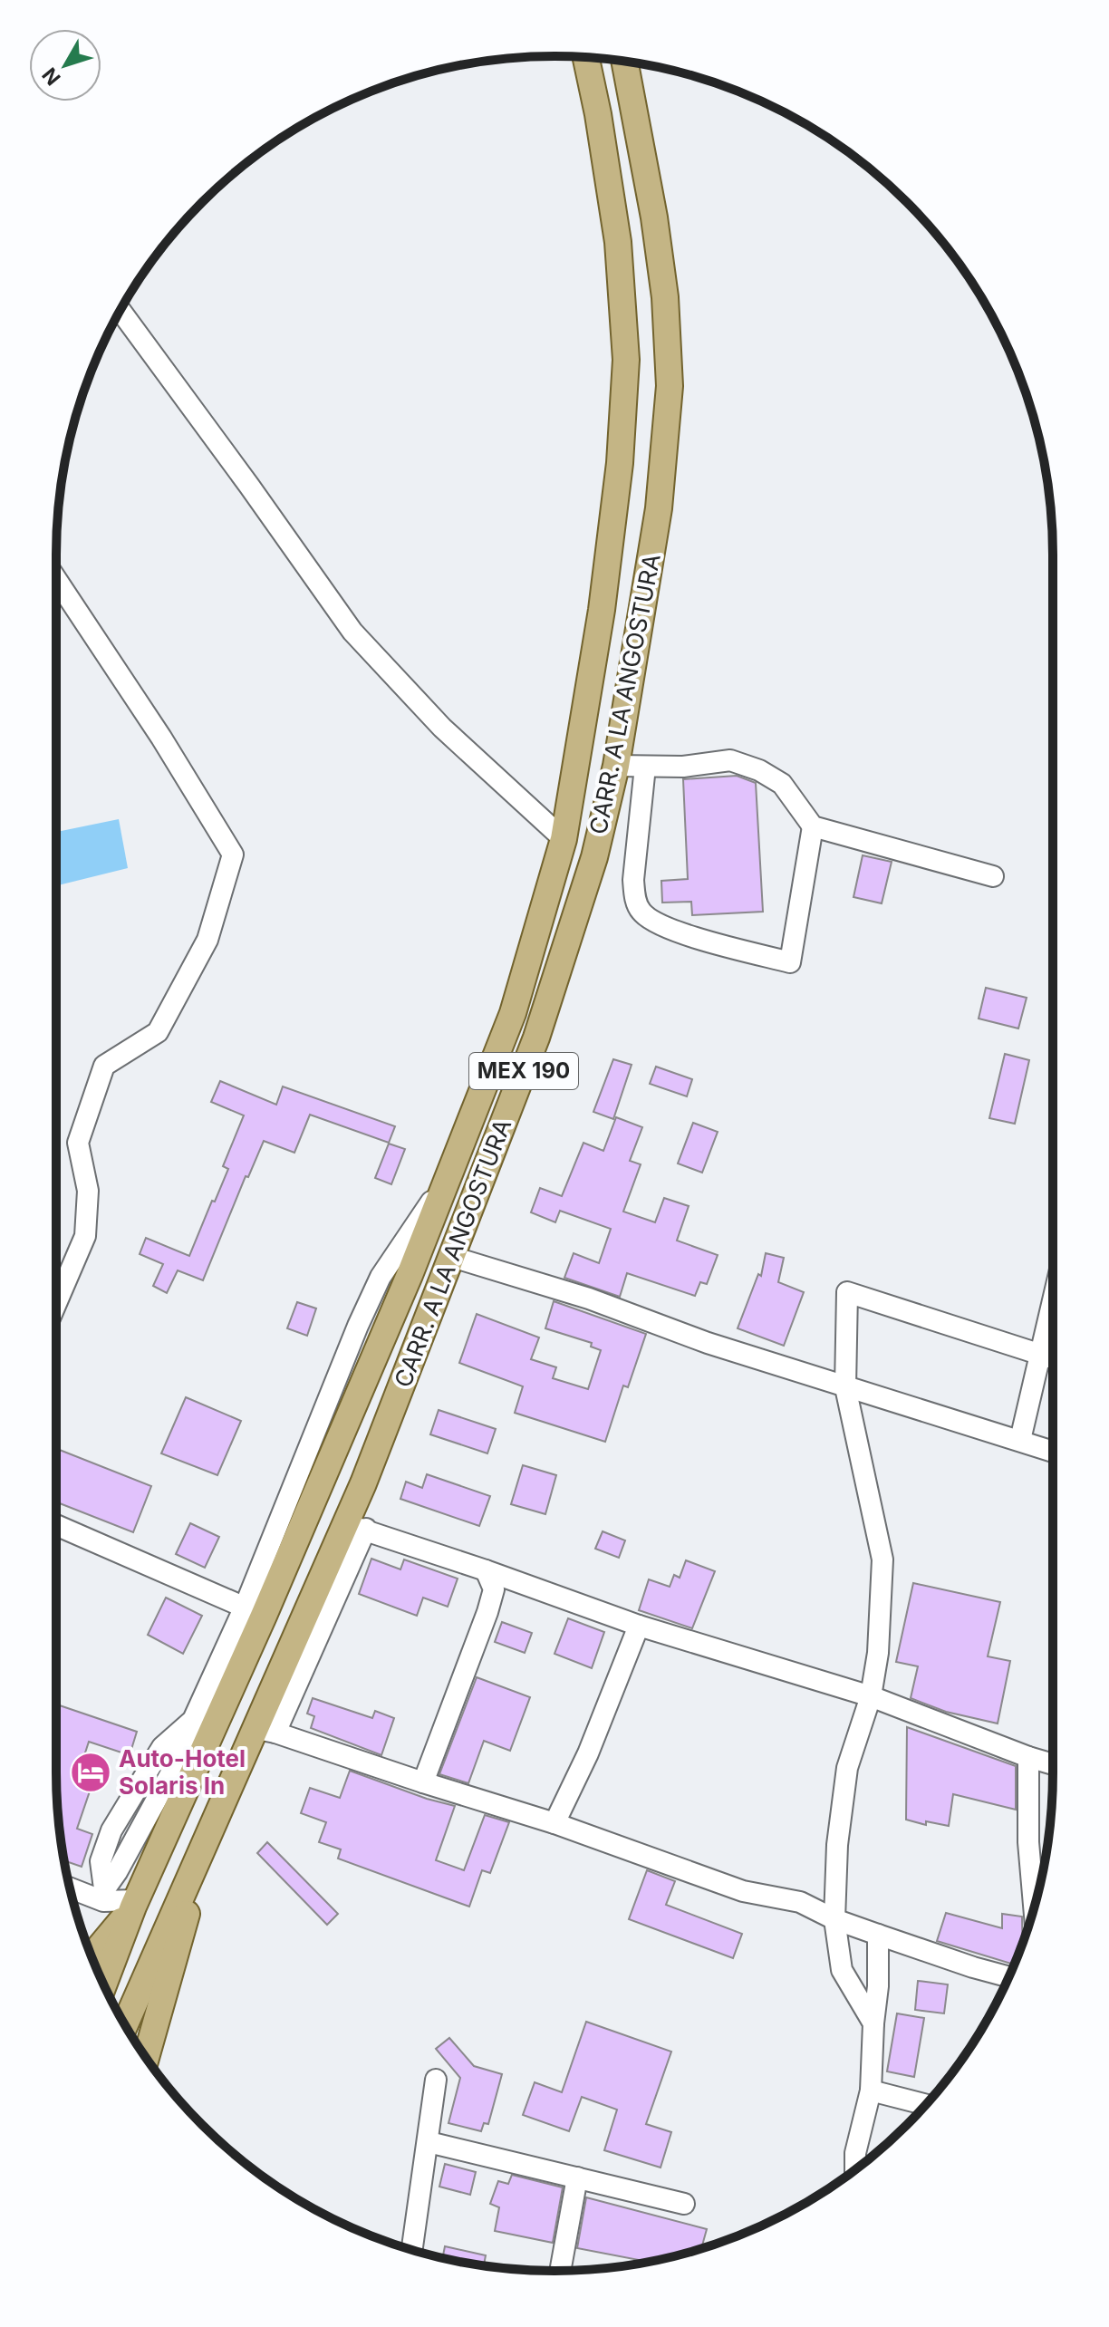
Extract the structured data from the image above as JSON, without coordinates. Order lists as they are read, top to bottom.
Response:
{
  "streets": {
    "main road": ["CARR. A LA ANGOSTURA", "MEX 190"]
  },
  "places": {
    "hotel": ["Auto-Hotel Solaris In"]
  },
  "north": "bottom left"
}
